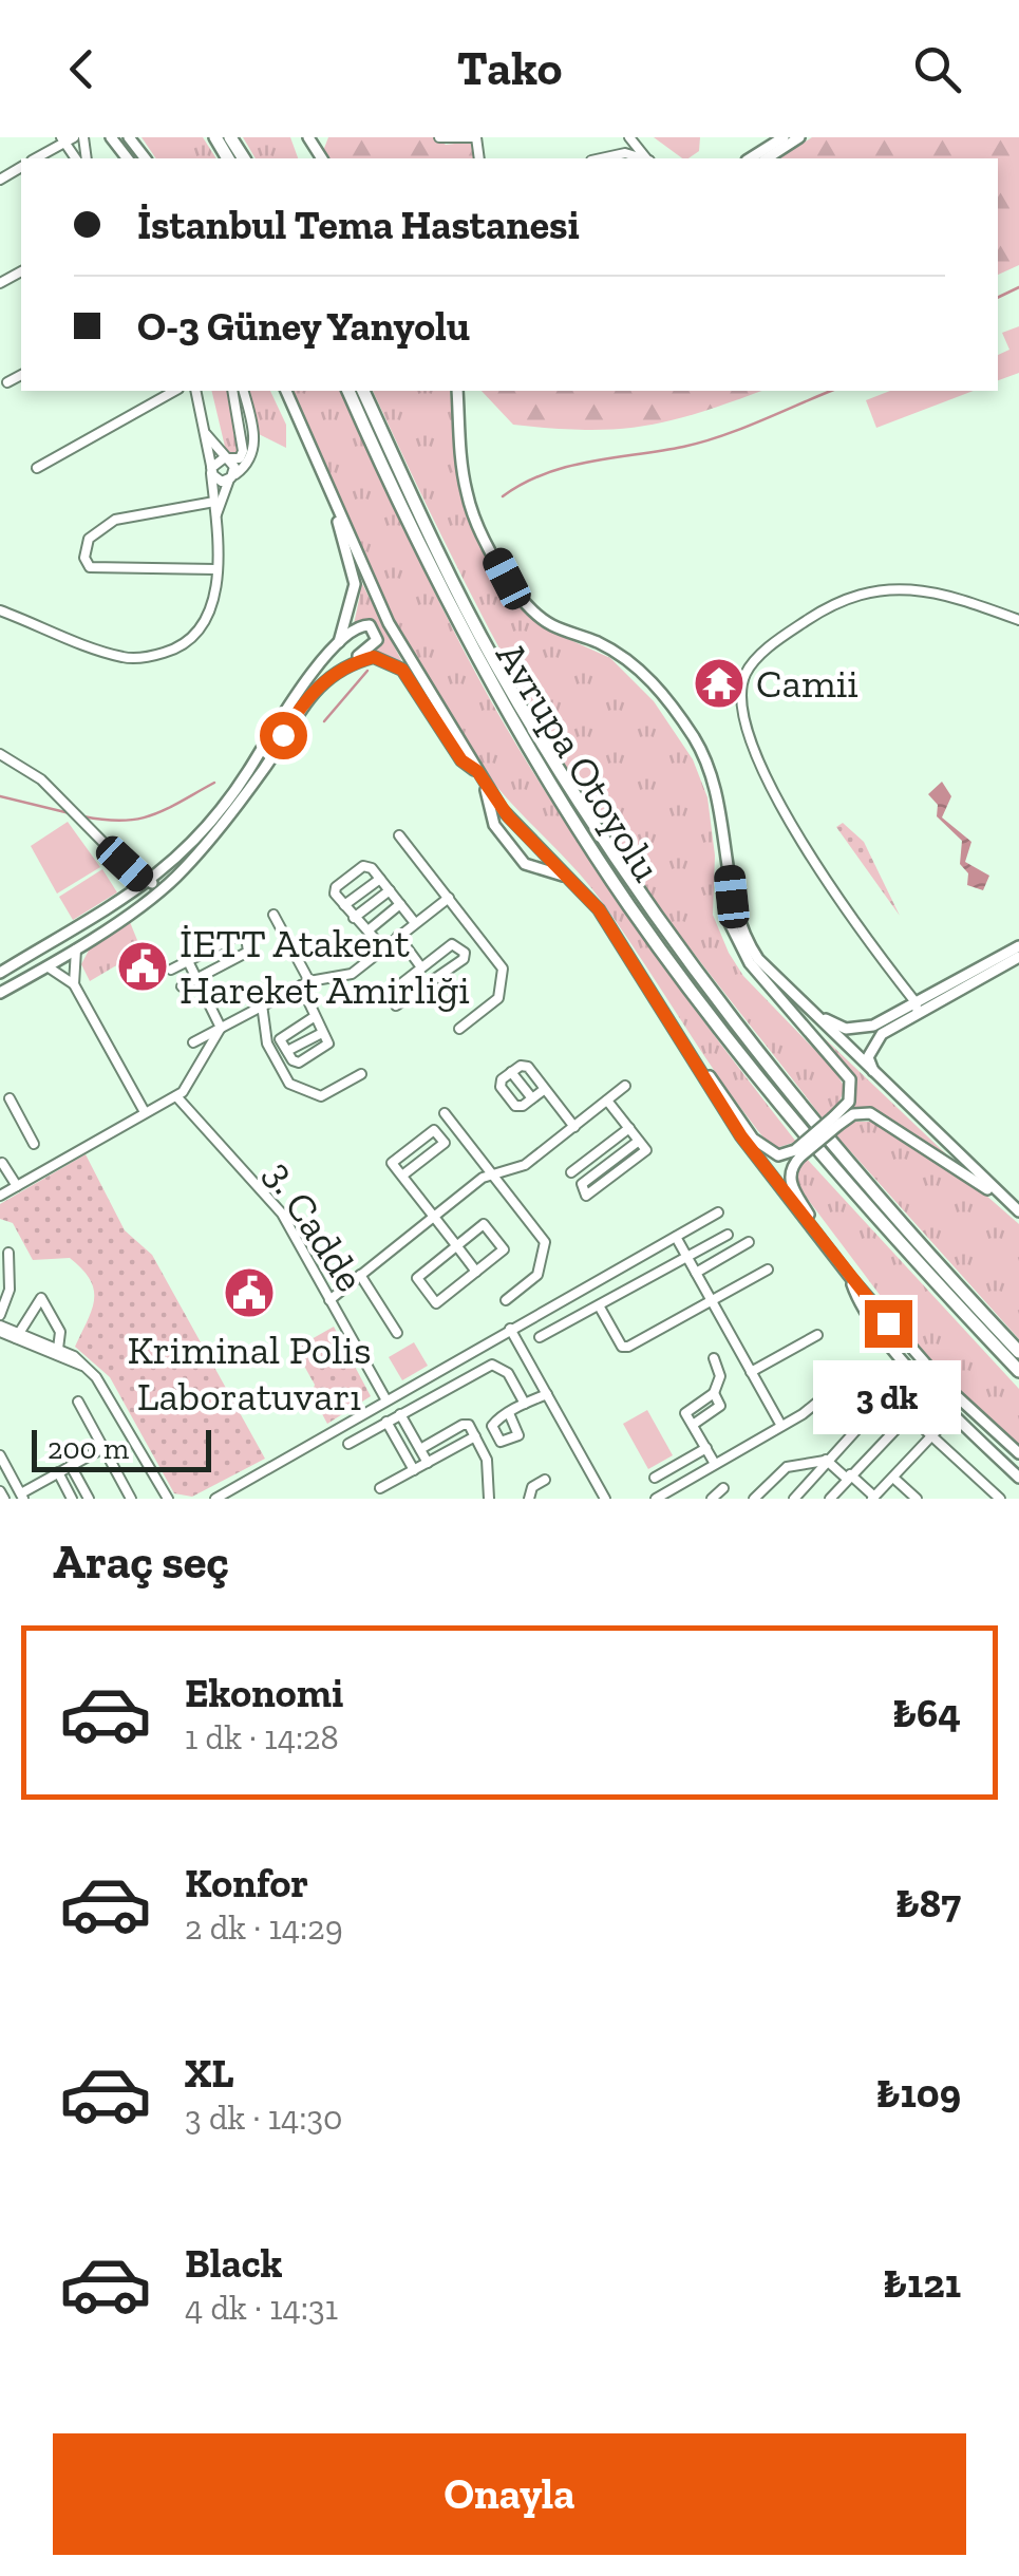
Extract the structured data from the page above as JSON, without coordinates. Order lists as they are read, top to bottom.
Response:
{
  "streets": {
    "highway": ["Avrupa Otoyolu"],
    "street": ["3. Cadde"]
  },
  "places": {
    "temple": ["Camii"],
    "public building": ["İETT Atakent Hareket Amirliği", "Kriminal Polis Laboratuvarı"]
  },
  "scale_bar": "200 m",
  "page": {
    "header": "Tako",
    "banner": ["İstanbul Tema Hastanesi", "O-3 Güney Yanyolu"],
    "bubble": "3 dk",
    "scale": "200 m",
    "heading": "Araç seç",
    "list": [
      {
        "name": "Ekonomi",
        "note": "1 dk · 14:28",
        "value": "₺64"
      },
      {
        "name": "Konfor",
        "note": "2 dk · 14:29",
        "value": "₺87"
      },
      {
        "name": "XL",
        "note": "3 dk · 14:30",
        "value": "₺109"
      },
      {
        "name": "Black",
        "note": "4 dk · 14:31",
        "value": "₺121"
      }
    ],
    "buttons": "Onayla"
  }
}
